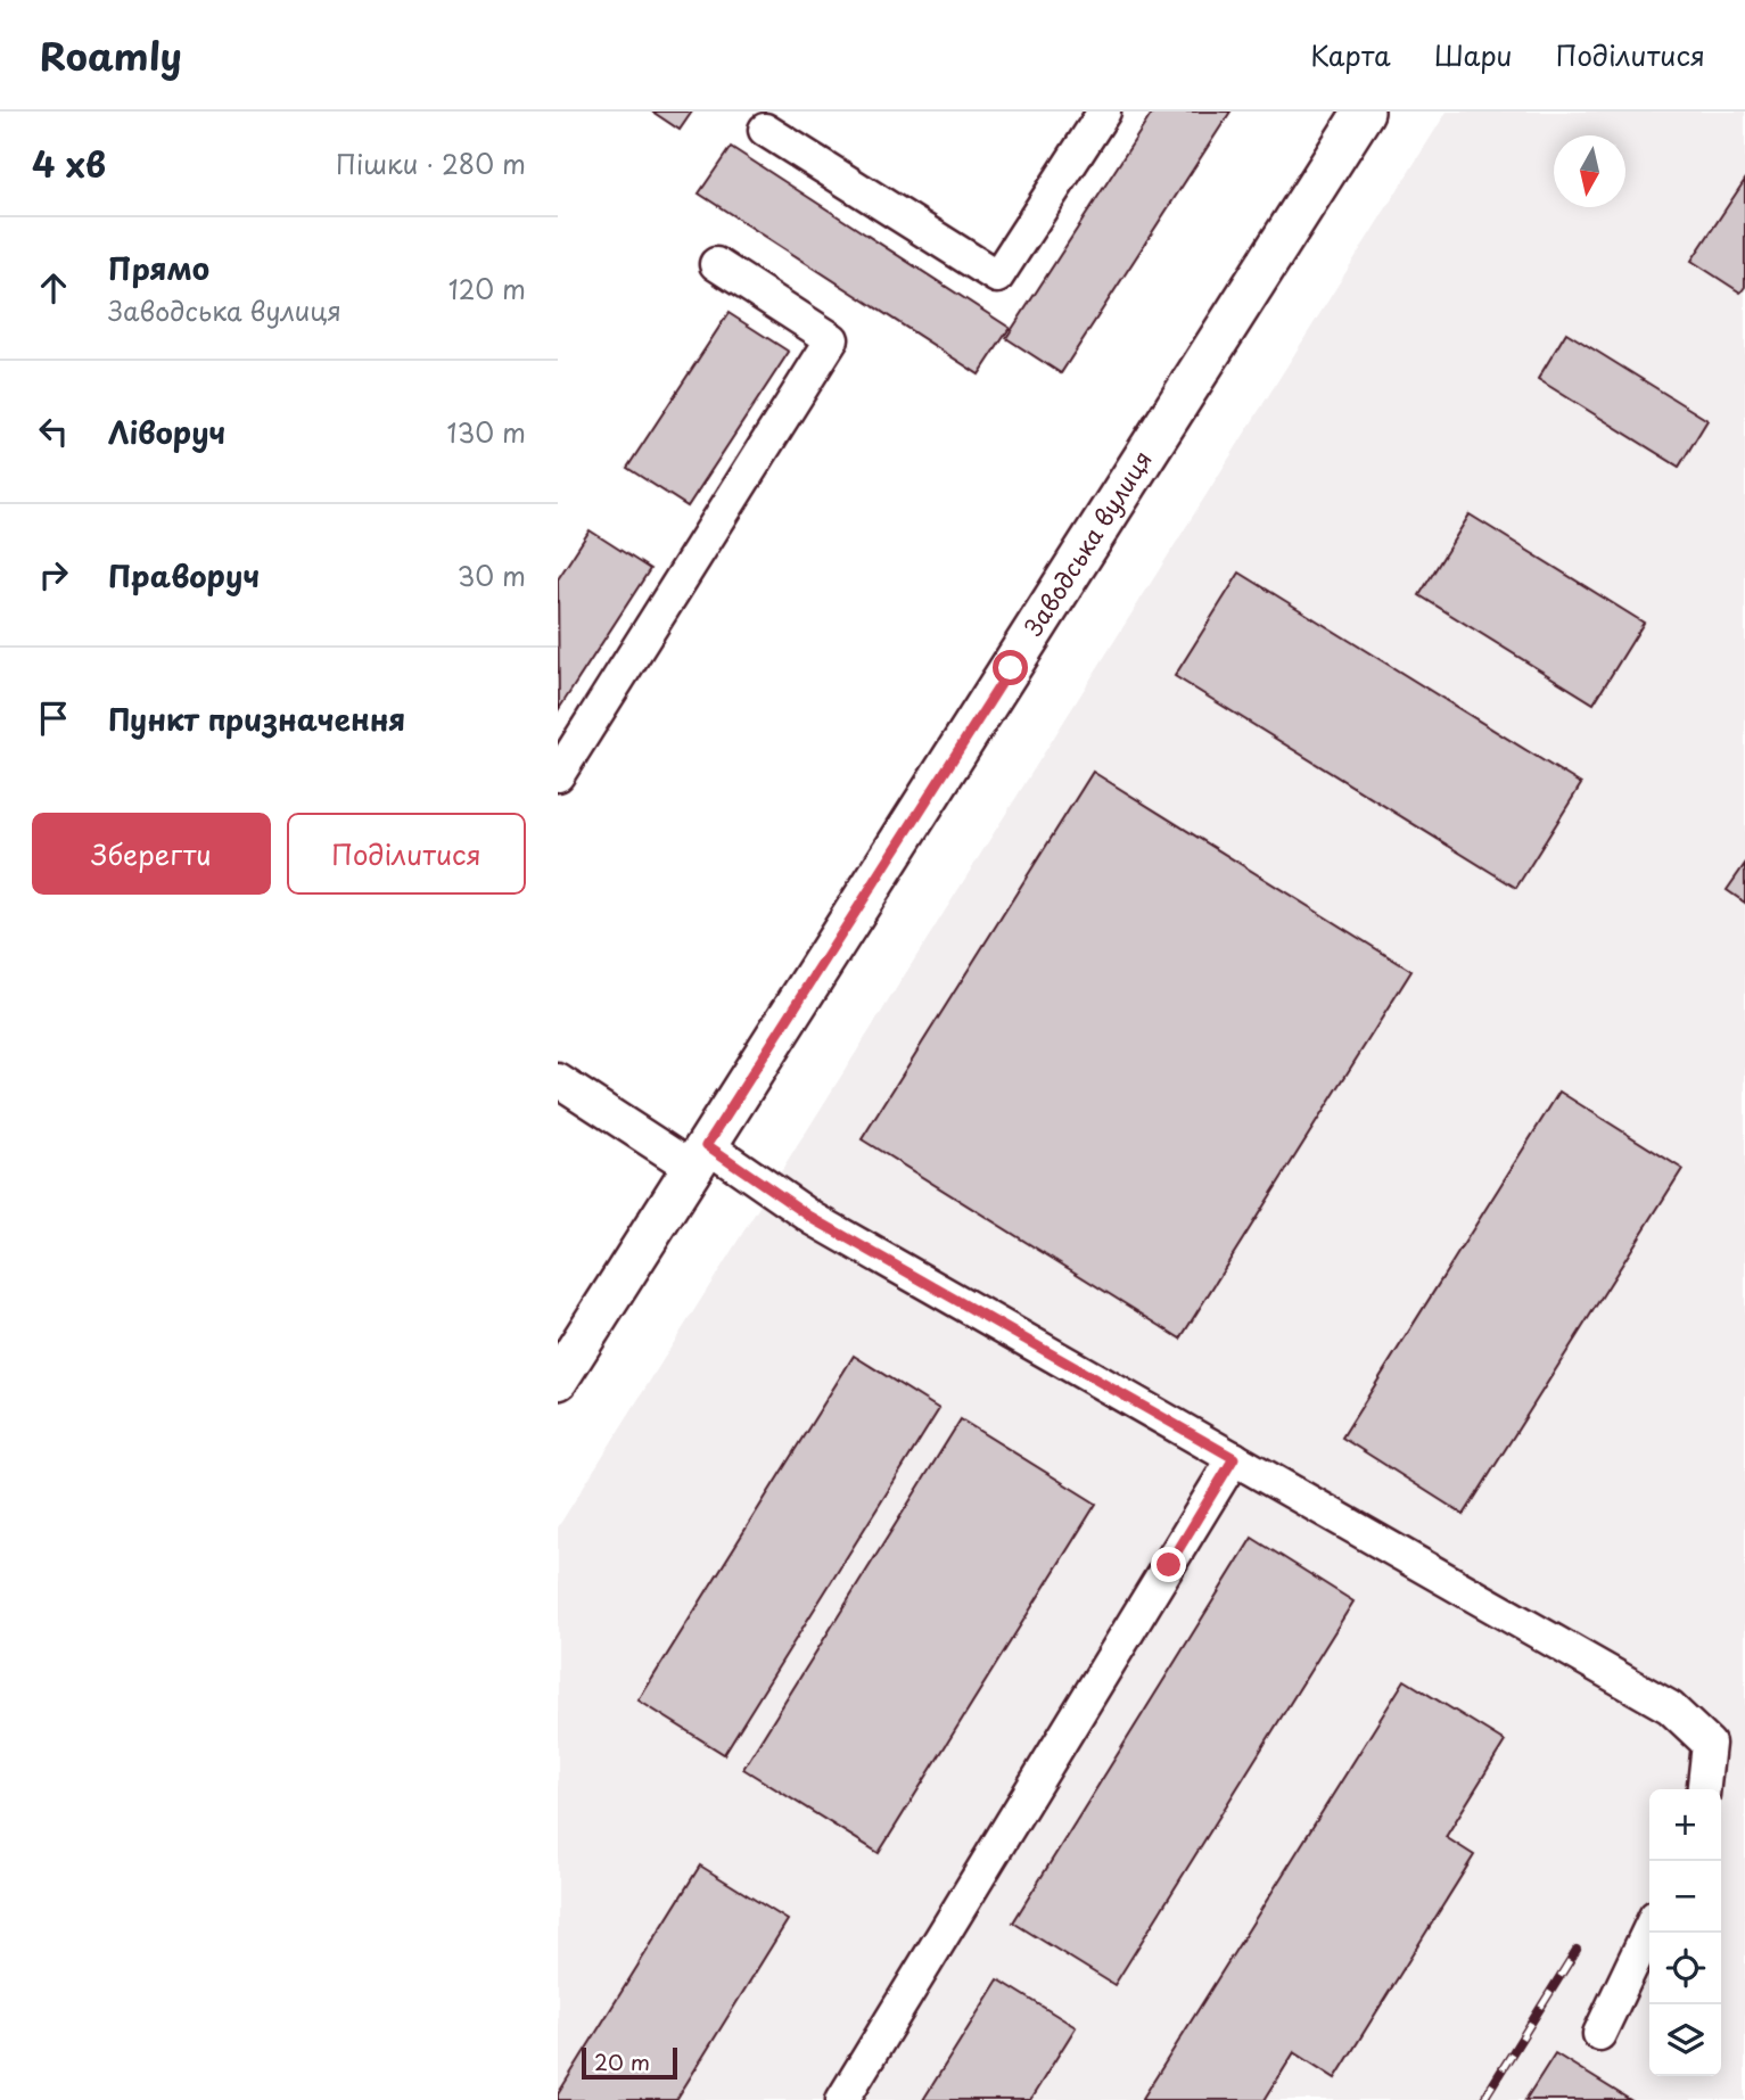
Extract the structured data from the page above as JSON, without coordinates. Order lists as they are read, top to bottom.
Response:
{
  "streets": {
    "main road": ["Заводська вулиця"]
  },
  "scale_bar": "20 m",
  "north": "bottom",
  "page": {
    "header": "Roamly",
    "nav": ["Карта", "Шари", "Поділитися"],
    "heading": ["4 хв", "Пішки · 280 m"],
    "list": [
      ["Прямо", "Заводська вулиця", "120 m"],
      ["Ліворуч", "130 m"],
      ["Праворуч", "30 m"],
      "Пункт призначення"
    ],
    "buttons": ["Зберегти", "Поділитися"],
    "map_buttons": ["+", "−"],
    "scale": "20 m"
  }
}
